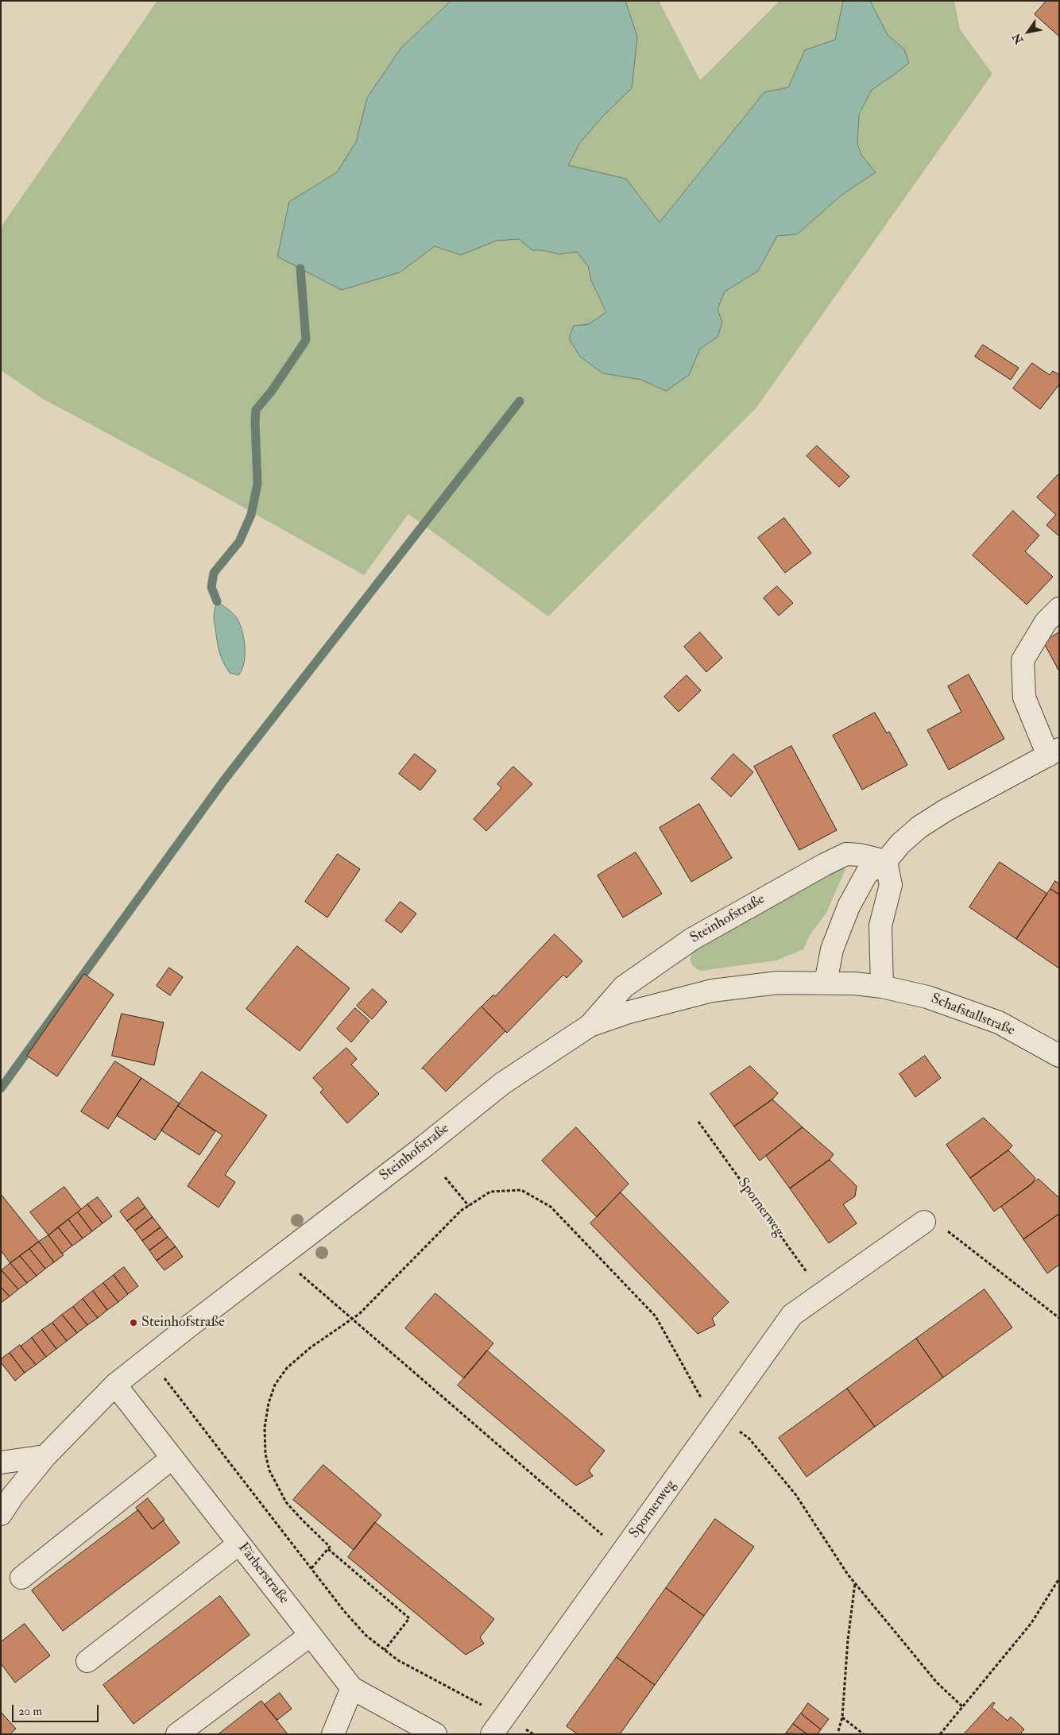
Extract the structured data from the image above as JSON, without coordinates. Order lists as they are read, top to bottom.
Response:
{
  "streets": {
    "street": [
      "Steinhofstraße",
      "Schafstallstraße",
      "Spornerweg",
      "Färberstraße"
    ]
  },
  "crossings": [
    ["Steinhofstraße", "Schafstallstraße"],
    ["Steinhofstraße", "Färberstraße"]
  ],
  "places": ["Steinhofstraße"],
  "scale_bar": "20 m",
  "north": "bottom left"
}
